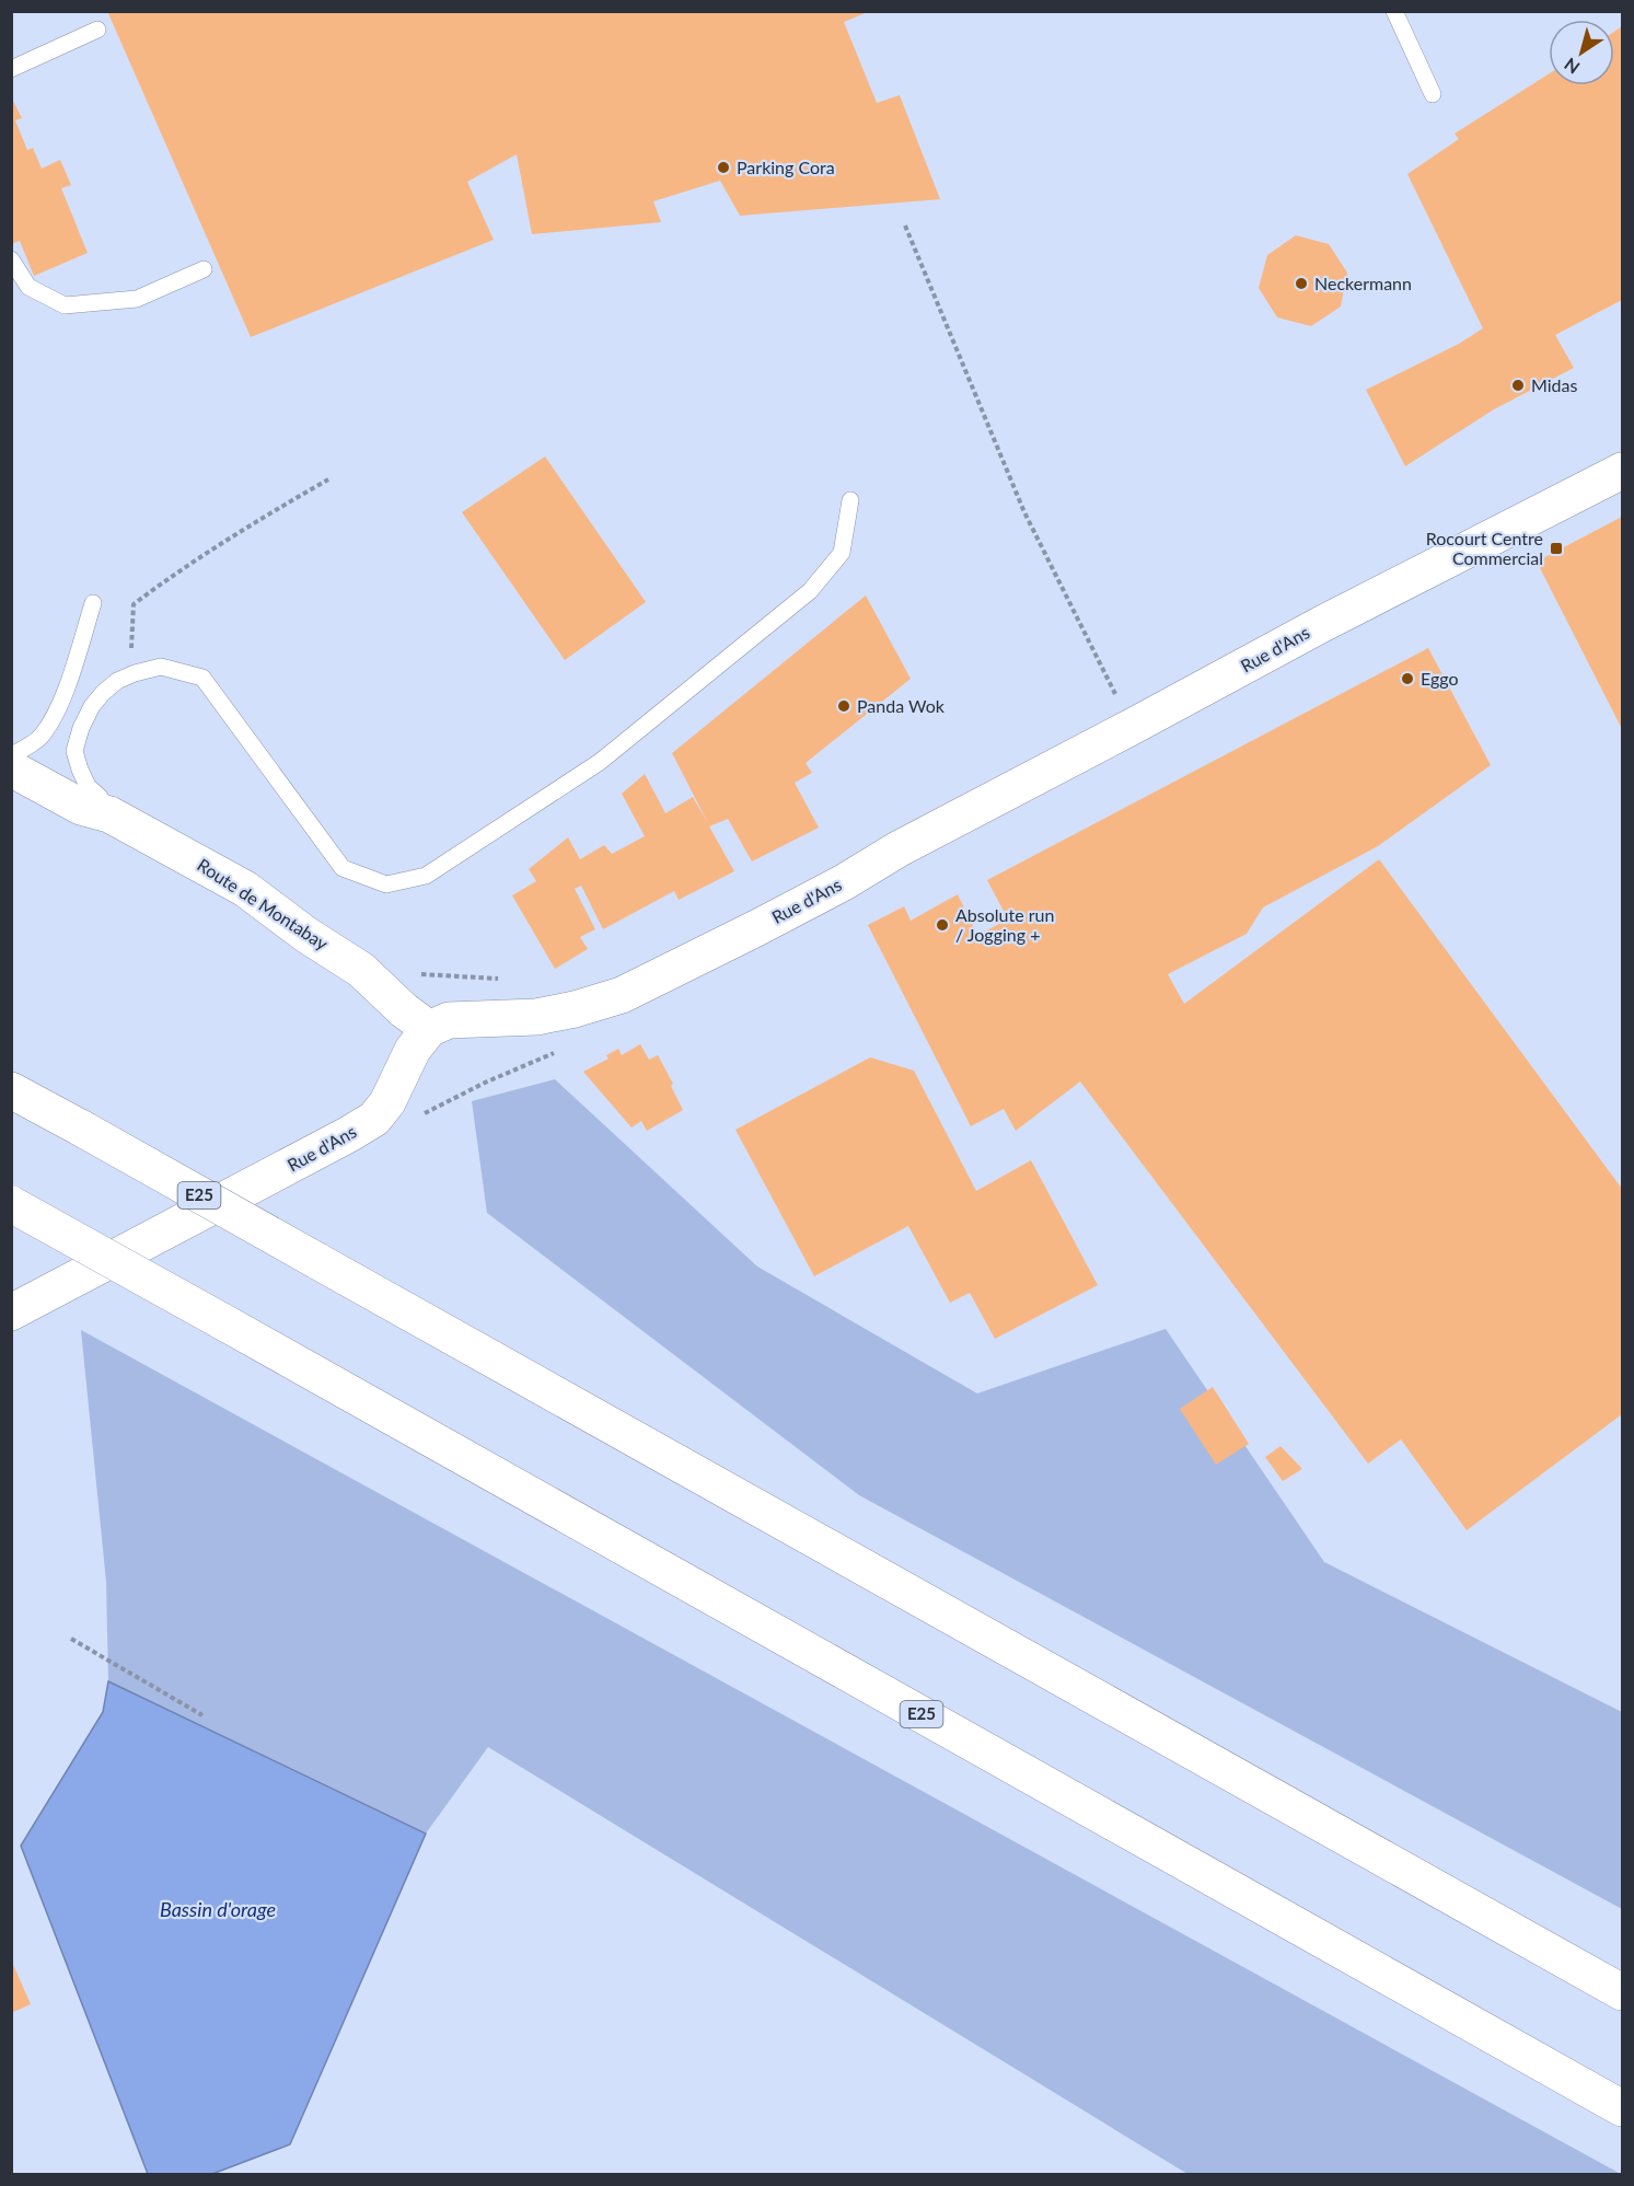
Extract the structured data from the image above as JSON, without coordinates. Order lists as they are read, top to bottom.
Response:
{
  "streets": {
    "main road": ["Rue d'Ans", "Route de Montabay", "E25"]
  },
  "crossings": [
    ["Rue d'Ans", "Route de Montabay"]
  ],
  "water": ["Bassin d'orage"],
  "places": {
    "other": [
      "Parking Cora",
      "Neckermann",
      "Midas",
      "Eggo",
      "Panda Wok",
      "Absolute run / Jogging +"
    ],
    "transit": ["Rocourt Centre Commercial"]
  },
  "north": "bottom left"
}
